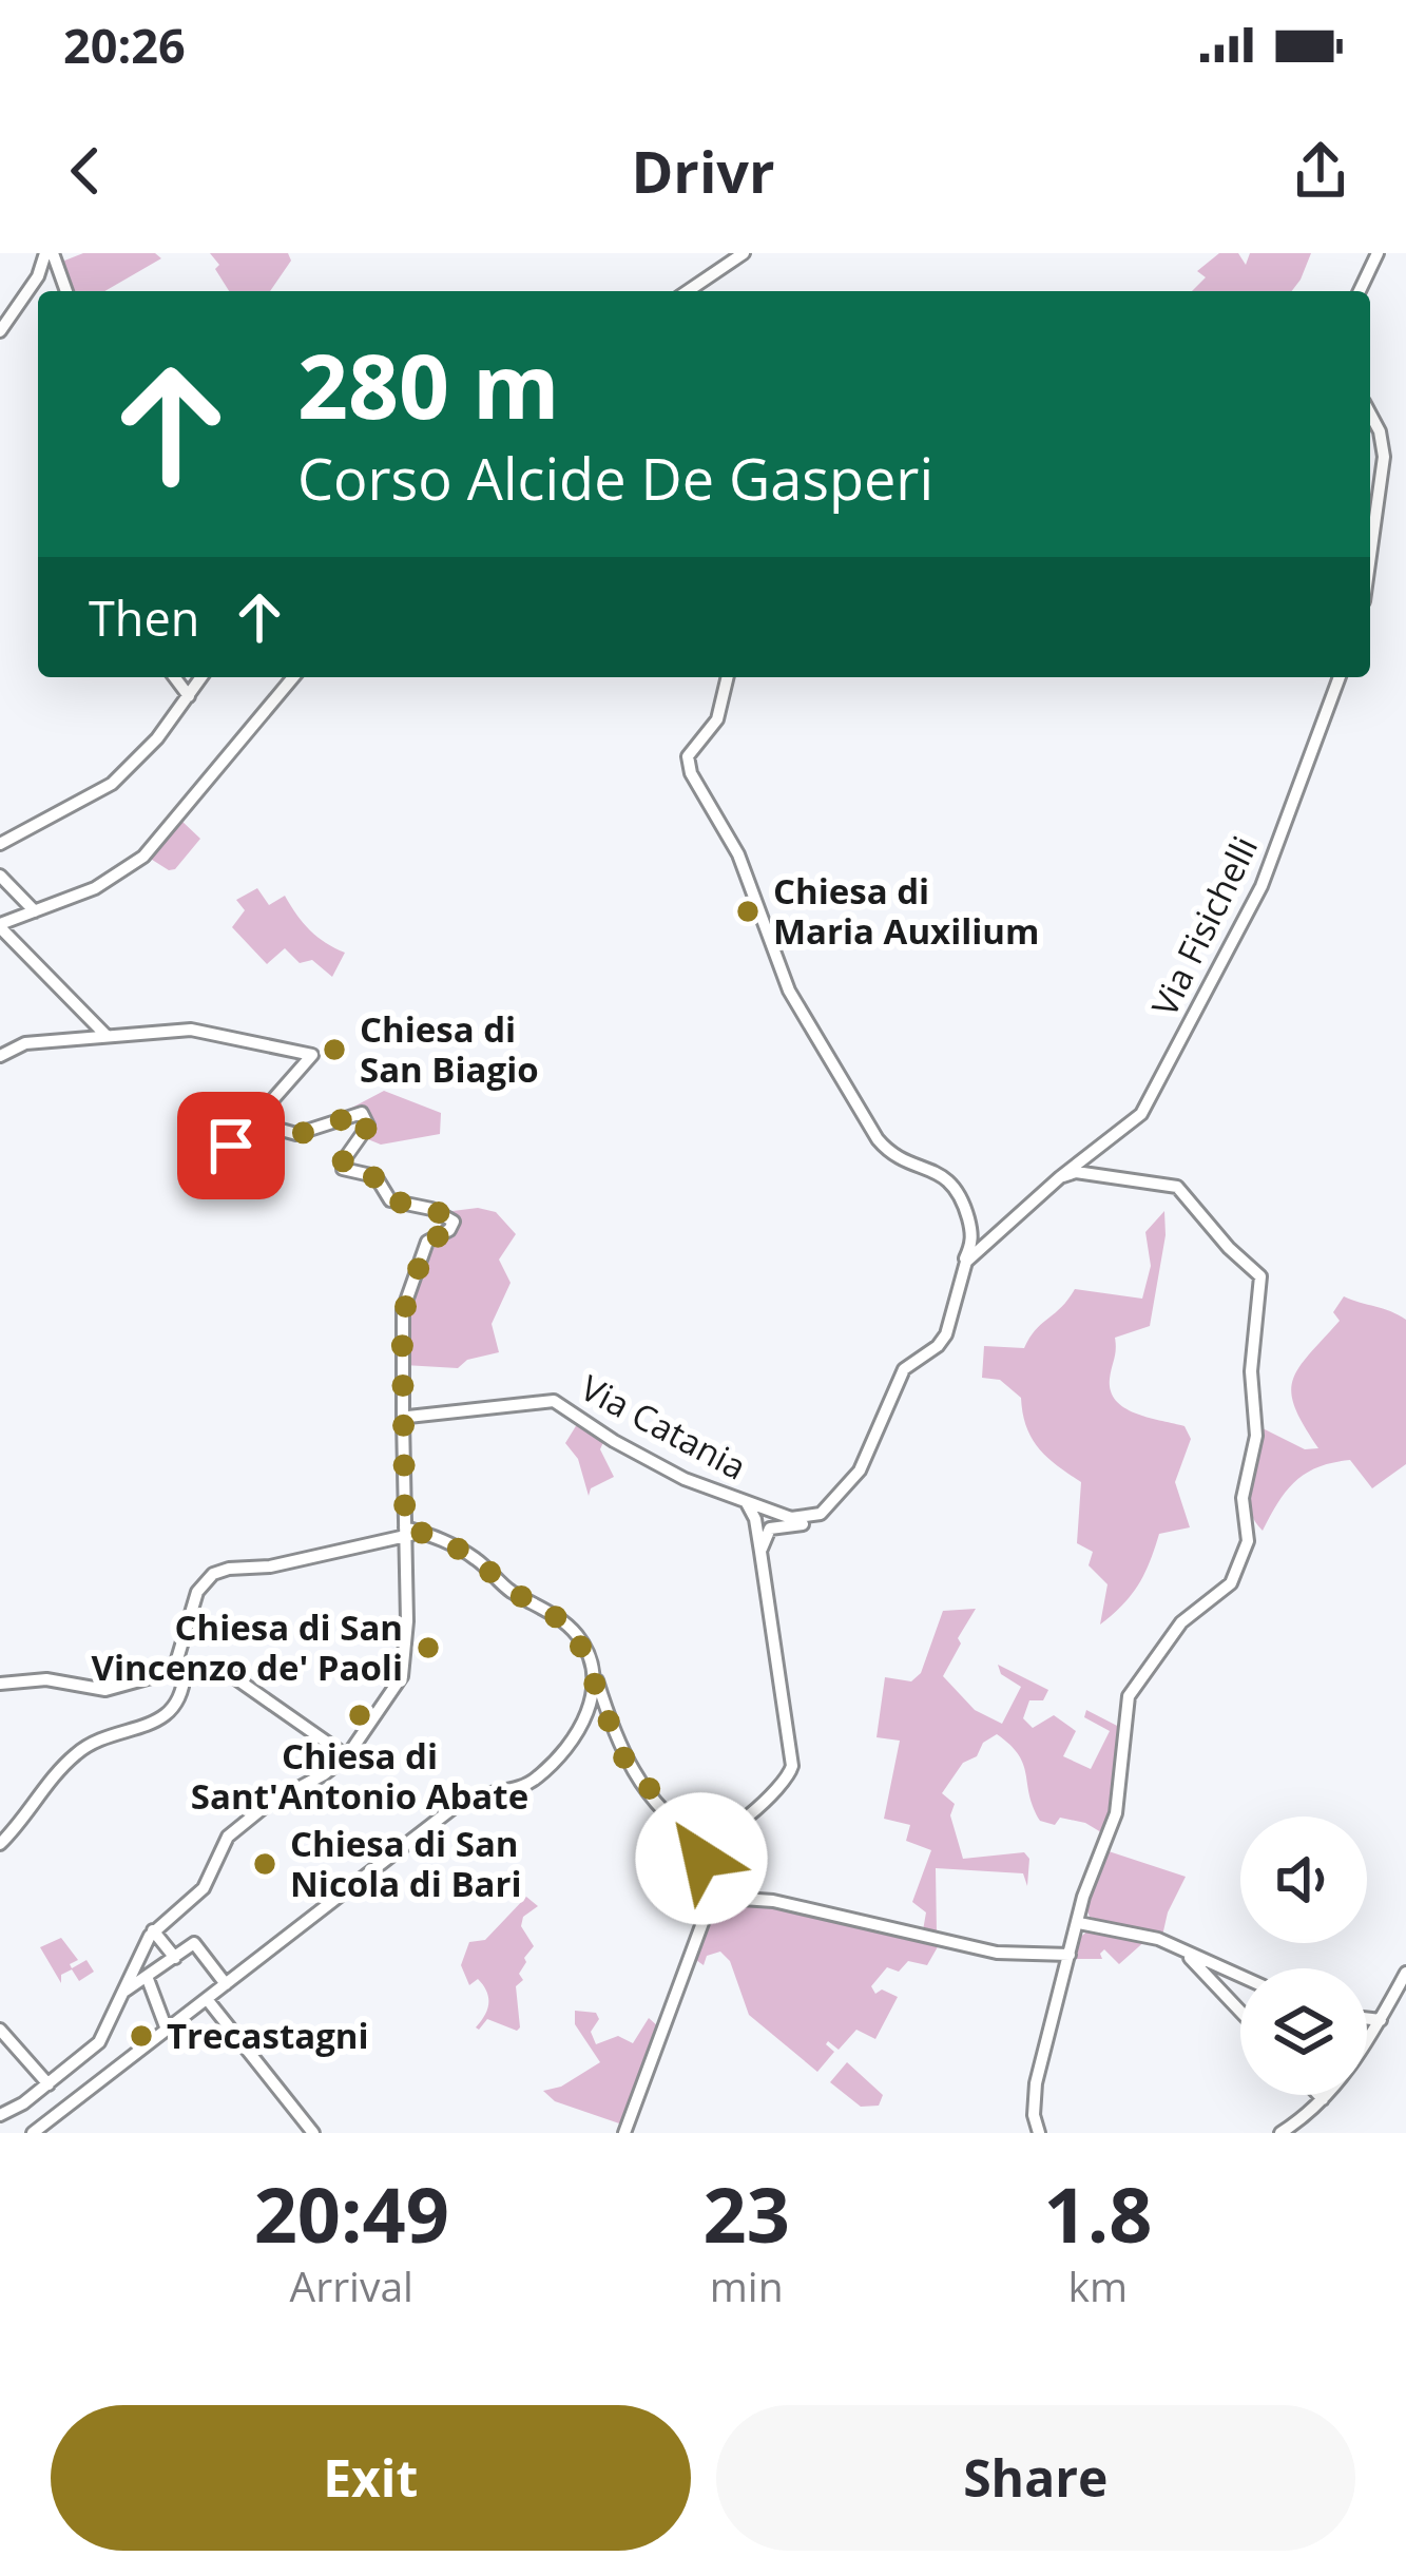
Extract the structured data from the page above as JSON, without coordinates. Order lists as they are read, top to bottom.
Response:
{
  "streets": {
    "street": ["Via Fisichelli", "Via Catania"]
  },
  "places": [
    "Chiesa di Maria Auxilium",
    "Chiesa di San Biagio",
    "Chiesa di San Vincenzo de' Paoli",
    "Chiesa di Sant'Antonio Abate",
    "Chiesa di San Nicola di Bari",
    "Trecastagni"
  ],
  "page": {
    "status": "20:26",
    "header": "Drivr",
    "turn": ["280 m", "Corso Alcide De Gasperi"],
    "then": "Then",
    "eta": [
      "20:49",
      "Arrival",
      "23",
      "min",
      "1.8",
      "km"
    ],
    "buttons": ["Exit", "Share"]
  }
}
